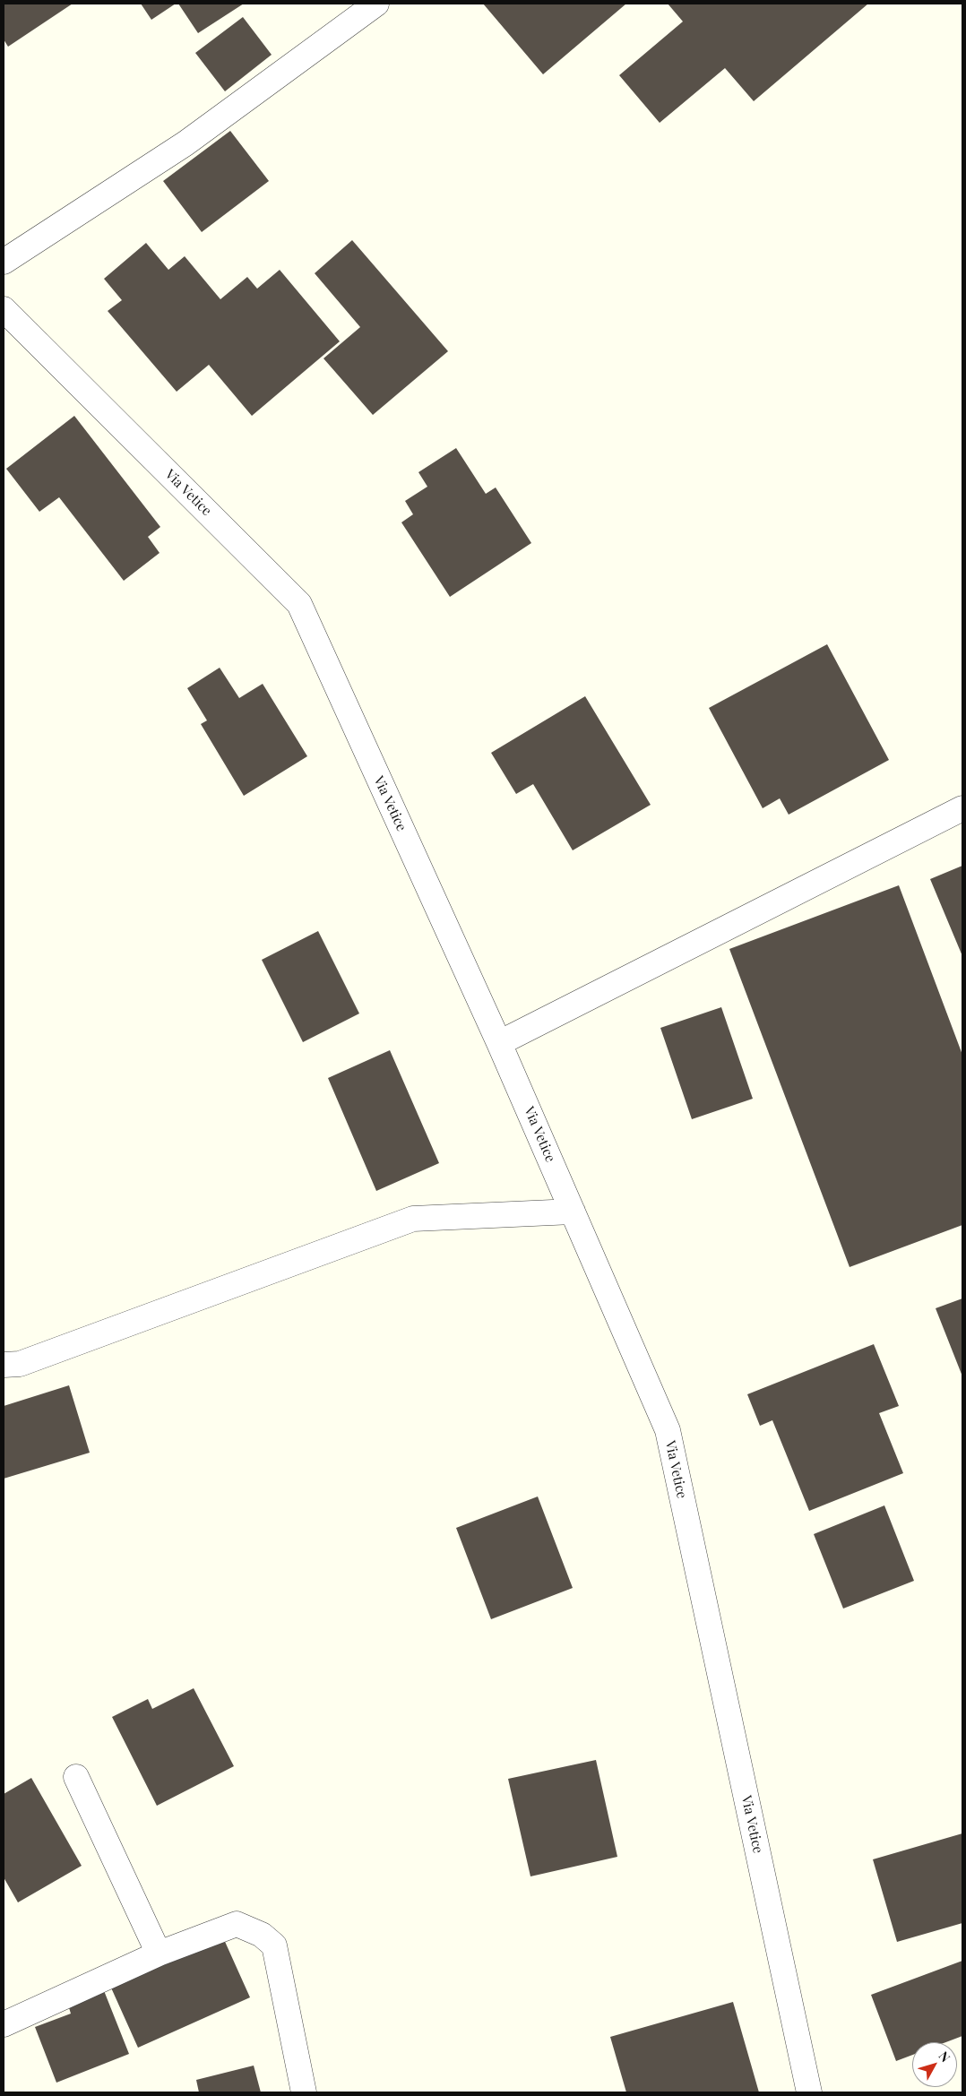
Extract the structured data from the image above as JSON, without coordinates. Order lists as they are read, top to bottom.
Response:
{
  "streets": {
    "street": ["Via Vetice"]
  },
  "north": "top right"
}
